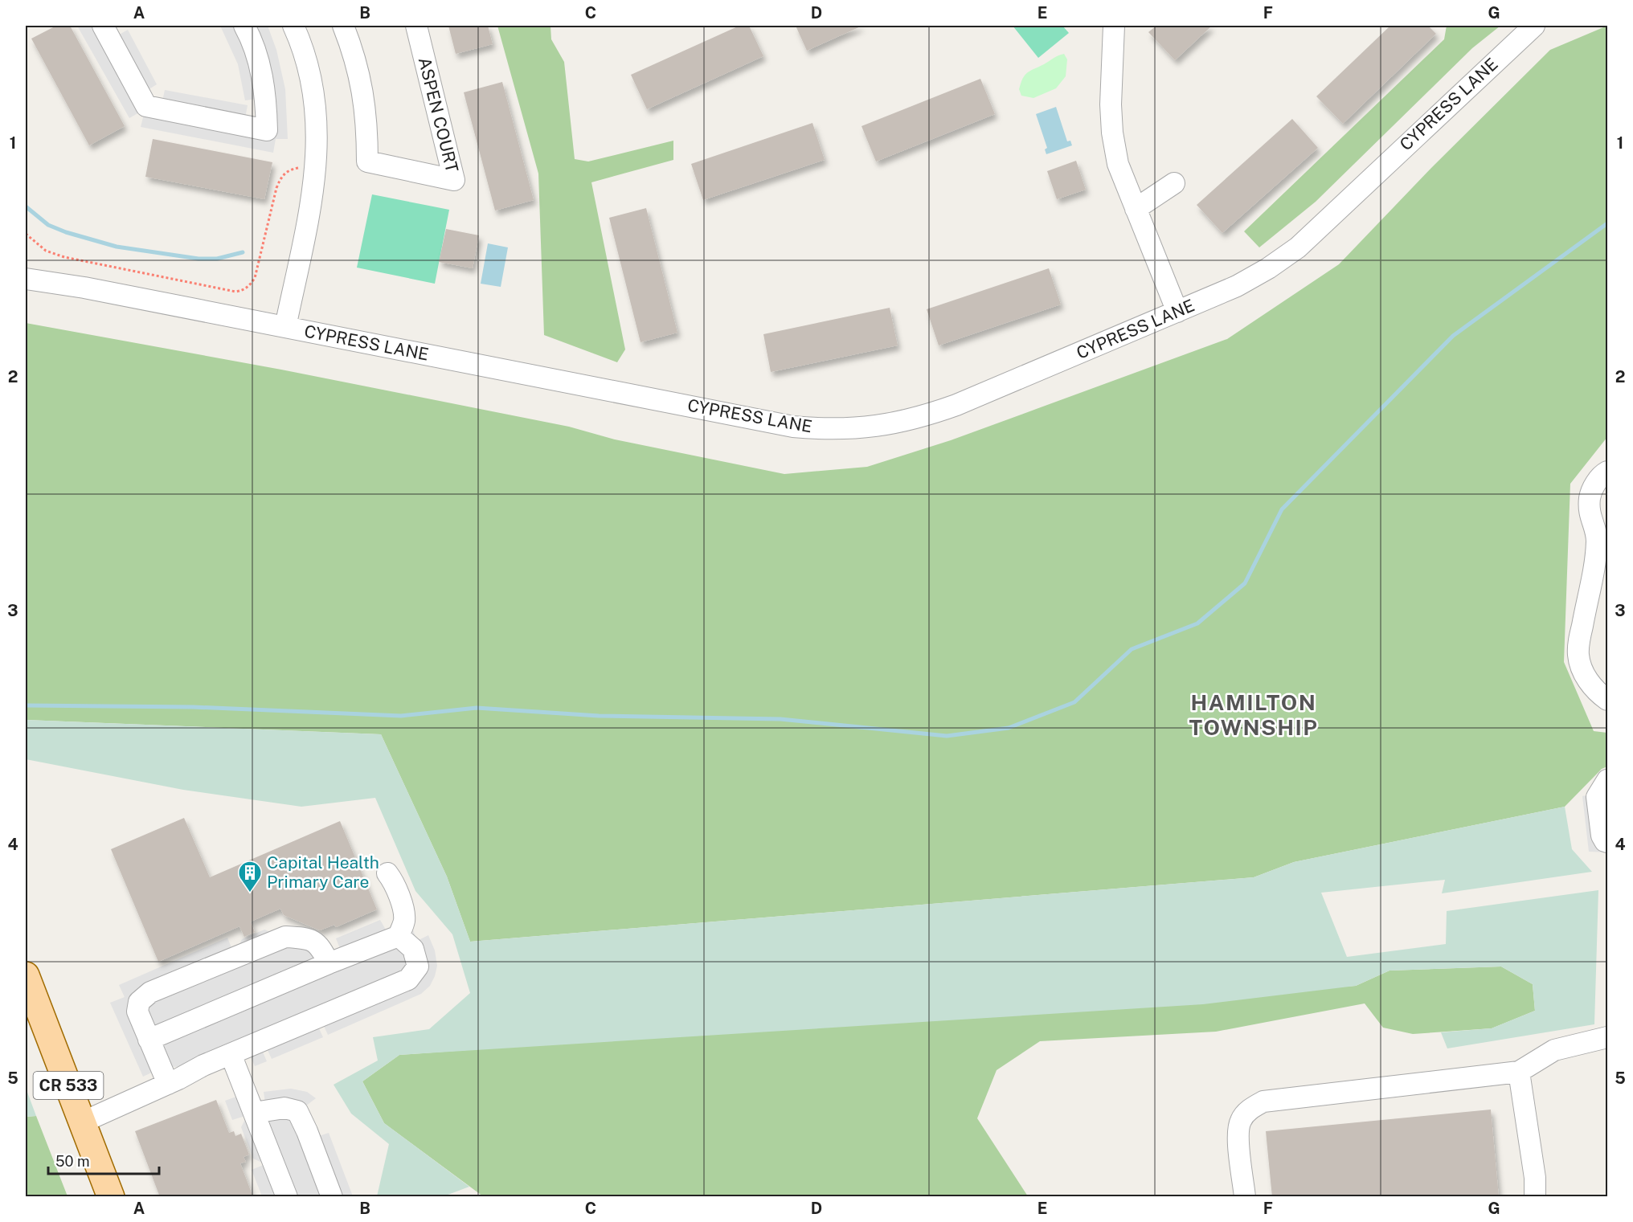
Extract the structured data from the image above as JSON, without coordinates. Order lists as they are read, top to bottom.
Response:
{
  "streets": {
    "main road": ["CR 533"],
    "street": ["CYPRESS LANE", "ASPEN COURT"]
  },
  "districts": ["HAMILTON TOWNSHIP"],
  "places": {
    "building": ["Capital Health Primary Care"]
  },
  "scale_bar": "50 m",
  "grid": {
    "columns": [
      "A",
      "B",
      "C",
      "D",
      "E",
      "F",
      "G"
    ],
    "rows": [
      "1",
      "2",
      "3",
      "4",
      "5"
    ]
  }
}
